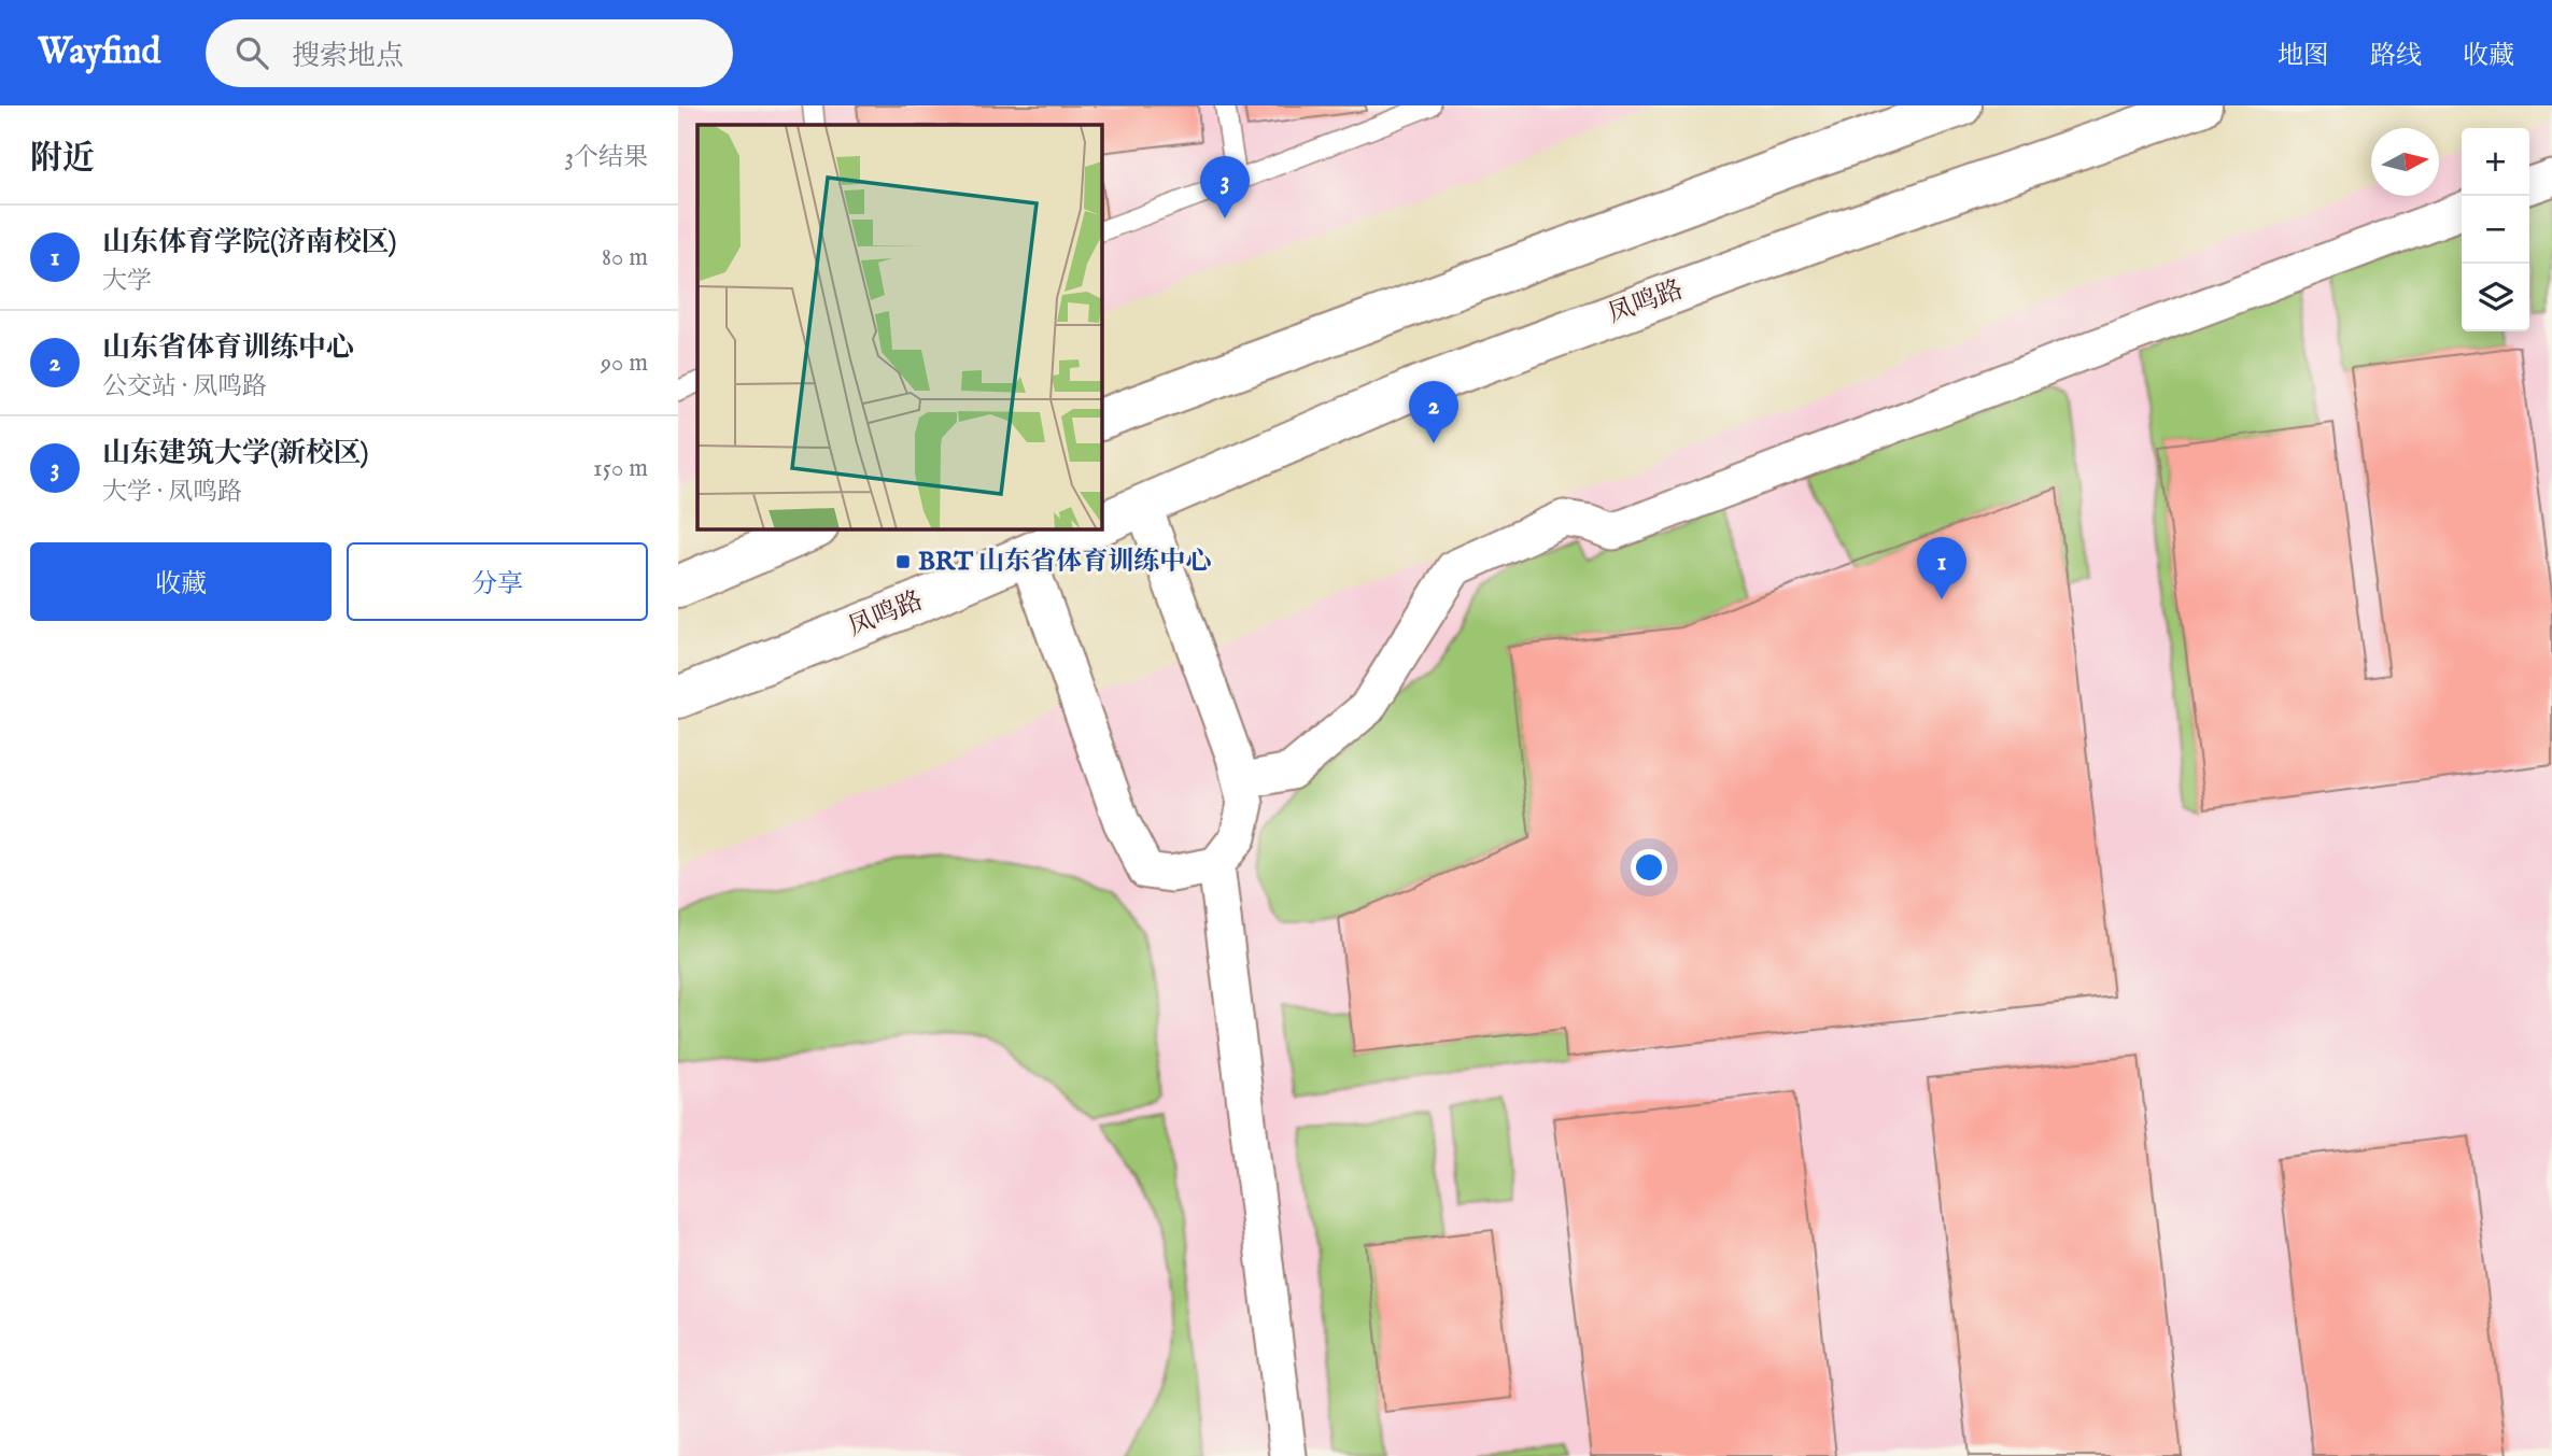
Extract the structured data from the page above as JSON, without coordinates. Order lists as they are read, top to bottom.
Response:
{
  "streets": {
    "main road": ["凤鸣路"]
  },
  "places": {
    "transit": ["BRT 山东省体育训练中心"]
  },
  "north": "right",
  "page": {
    "header": "Wayfind",
    "search": "搜索地点",
    "nav": ["地图", "路线", "收藏"],
    "heading": ["附近", "3个结果"],
    "map_buttons": ["+", "−"],
    "pins": ["3", "2", "1"],
    "list": [
      {
        "mark": "1",
        "name": "山东体育学院(济南校区)",
        "note": "大学",
        "value": "80 m"
      },
      {
        "mark": "2",
        "name": "山东省体育训练中心",
        "note": "公交站 · 凤鸣路",
        "value": "90 m"
      },
      {
        "mark": "3",
        "name": "山东建筑大学(新校区)",
        "note": "大学 · 凤鸣路",
        "value": "150 m"
      }
    ],
    "buttons": ["收藏", "分享"]
  }
}
